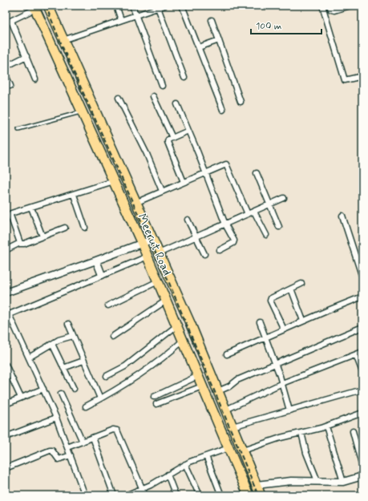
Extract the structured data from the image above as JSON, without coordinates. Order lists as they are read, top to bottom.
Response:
{
  "streets": {
    "highway": ["Meerut Road"]
  },
  "scale_bar": "100 m"
}
